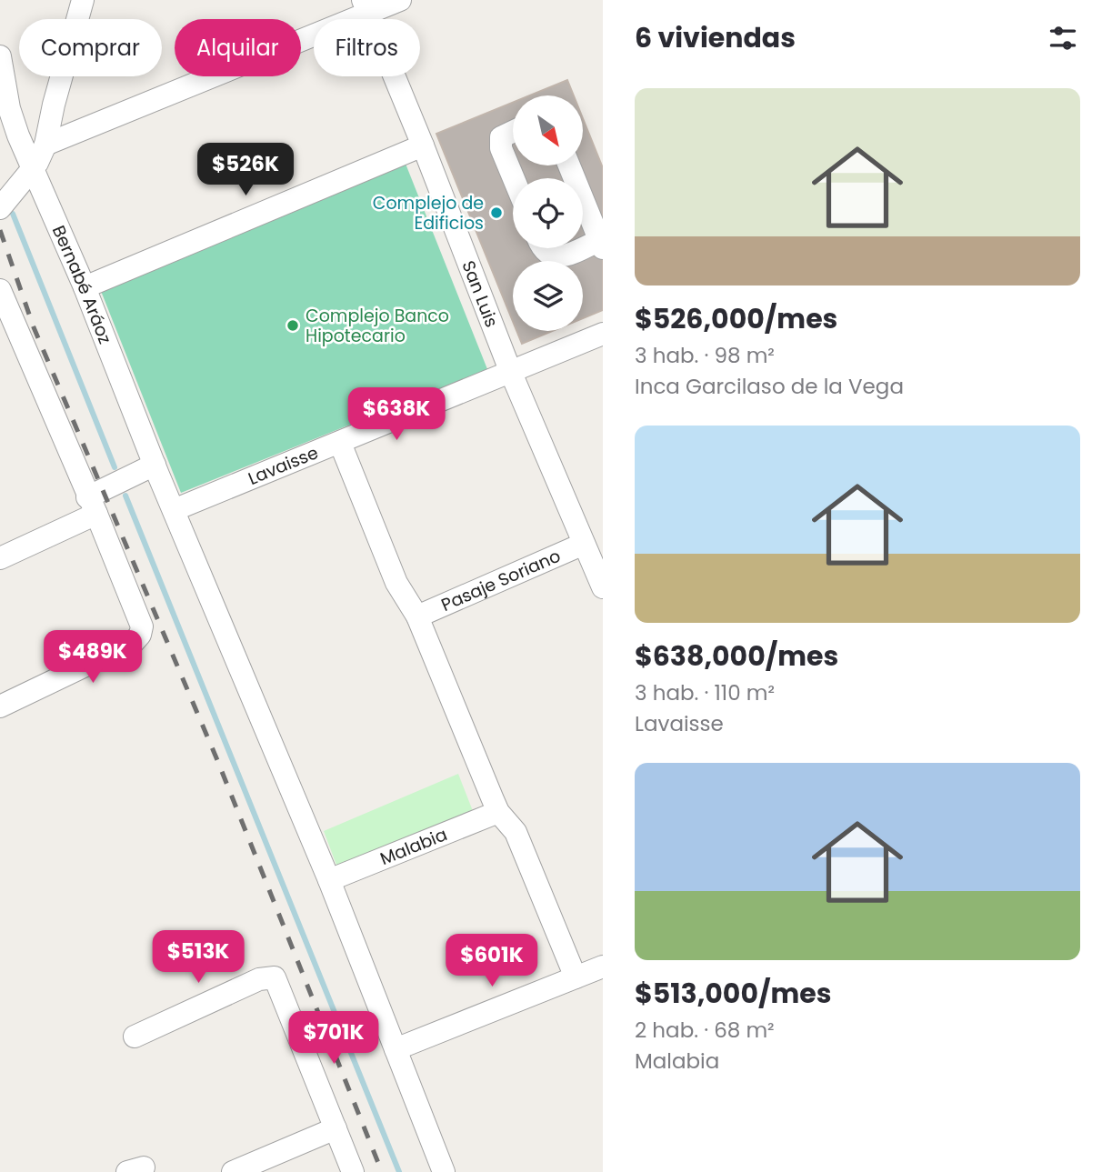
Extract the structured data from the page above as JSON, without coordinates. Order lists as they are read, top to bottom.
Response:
{
  "streets": {
    "street": [
      "Bernabé Aráoz",
      "San Luis",
      "Lavaisse",
      "Pasaje Soriano",
      "Malabia"
    ]
  },
  "crossings": [
    ["Bernabé Aráoz", "Lavaisse"],
    ["Bernabé Aráoz", "Malabia"],
    ["San Luis", "Lavaisse"],
    ["San Luis", "Pasaje Soriano"]
  ],
  "places": ["Complejo de Edificios", "Complejo Banco Hipotecario"],
  "north": "bottom right",
  "page": {
    "heading": "6 viviendas",
    "chip": ["Comprar", "Alquilar", "Filtros"],
    "list": [
      {
        "name": "$526,000/mes",
        "note": "3 hab. · 98 m² · Inca Garcilaso de la Vega"
      },
      {
        "name": "$638,000/mes",
        "note": "3 hab. · 110 m² · Lavaisse"
      },
      {
        "name": "$513,000/mes",
        "note": "2 hab. · 68 m² · Malabia"
      }
    ],
    "price": [
      "$526K",
      "$638K",
      "$489K",
      "$513K",
      "$601K",
      "$701K"
    ]
  }
}
